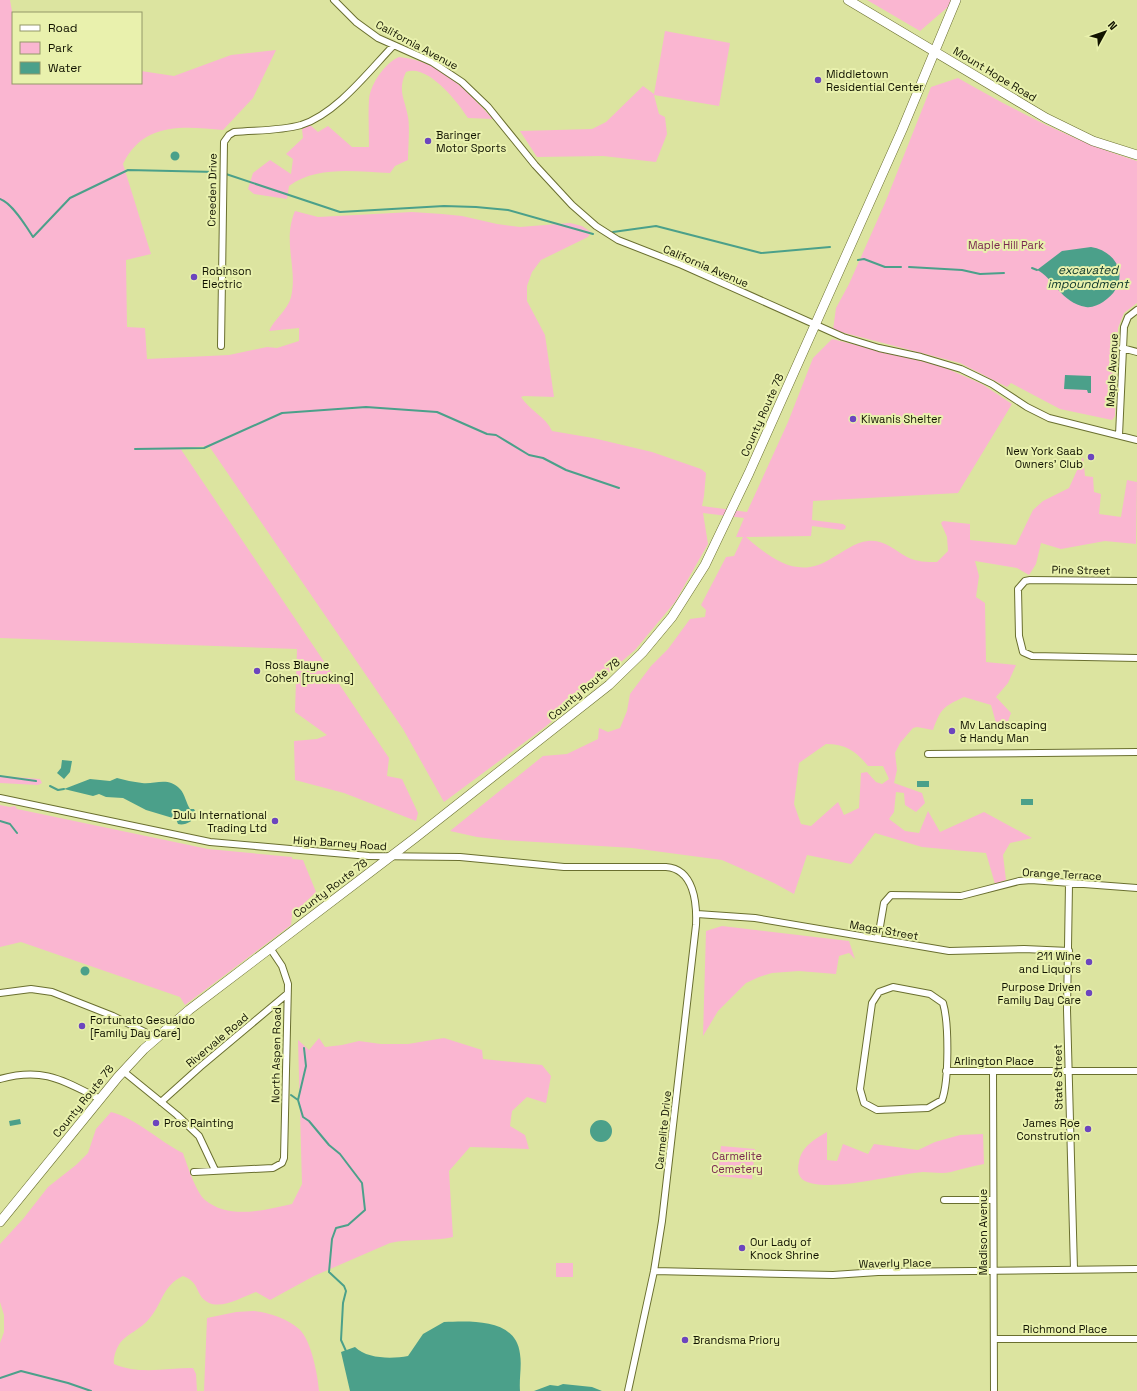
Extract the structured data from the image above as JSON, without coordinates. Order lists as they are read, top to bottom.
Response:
{
  "streets": {
    "street": [
      "California Avenue",
      "Mount Hope Road",
      "Creeden Drive",
      "Maple Avenue",
      "County Route 78",
      "Pine Street",
      "High Barney Road",
      "Orange Terrace",
      "Magar Street",
      "Rivervale Road",
      "North Aspen Road",
      "Arlington Place",
      "State Street",
      "Carmelite Drive",
      "Madison Avenue",
      "Waverly Place",
      "Richmond Place"
    ]
  },
  "crossings": [
    ["California Avenue", "Creeden Drive"],
    ["California Avenue", "Maple Avenue"],
    ["California Avenue", "County Route 78"],
    ["Mount Hope Road", "County Route 78"],
    ["County Route 78", "High Barney Road"],
    ["County Route 78", "North Aspen Road"],
    ["High Barney Road", "Carmelite Drive"],
    ["Orange Terrace", "Magar Street"],
    ["Orange Terrace", "State Street"],
    ["Magar Street", "State Street"],
    ["Magar Street", "Carmelite Drive"],
    ["Rivervale Road", "North Aspen Road"],
    ["Arlington Place", "State Street"],
    ["Arlington Place", "Madison Avenue"],
    ["State Street", "Waverly Place"],
    ["Carmelite Drive", "Waverly Place"],
    ["Madison Avenue", "Waverly Place"],
    ["Madison Avenue", "Richmond Place"]
  ],
  "water": ["excavated impoundment"],
  "parks": ["Maple Hill Park", "Carmelite Cemetery"],
  "places": [
    "Middletown Residential Center",
    "Baringer Motor Sports",
    "Robinson Electric",
    "Kiwanis Shelter",
    "New York Saab Owners’ Club",
    "Ross Blayne Cohen [trucking]",
    "Mv Landscaping & Handy Man",
    "Dulu International Trading Ltd",
    "211 Wine and Liquors",
    "Purpose Driven Family Day Care",
    "Fortunato Gesualdo [Family Day Care]",
    "Pros Painting",
    "James Roe Constrution",
    "Our Lady of Knock Shrine",
    "Brandsma Priory"
  ],
  "legend": ["Road", "Park", "Water"],
  "north": "top right"
}
